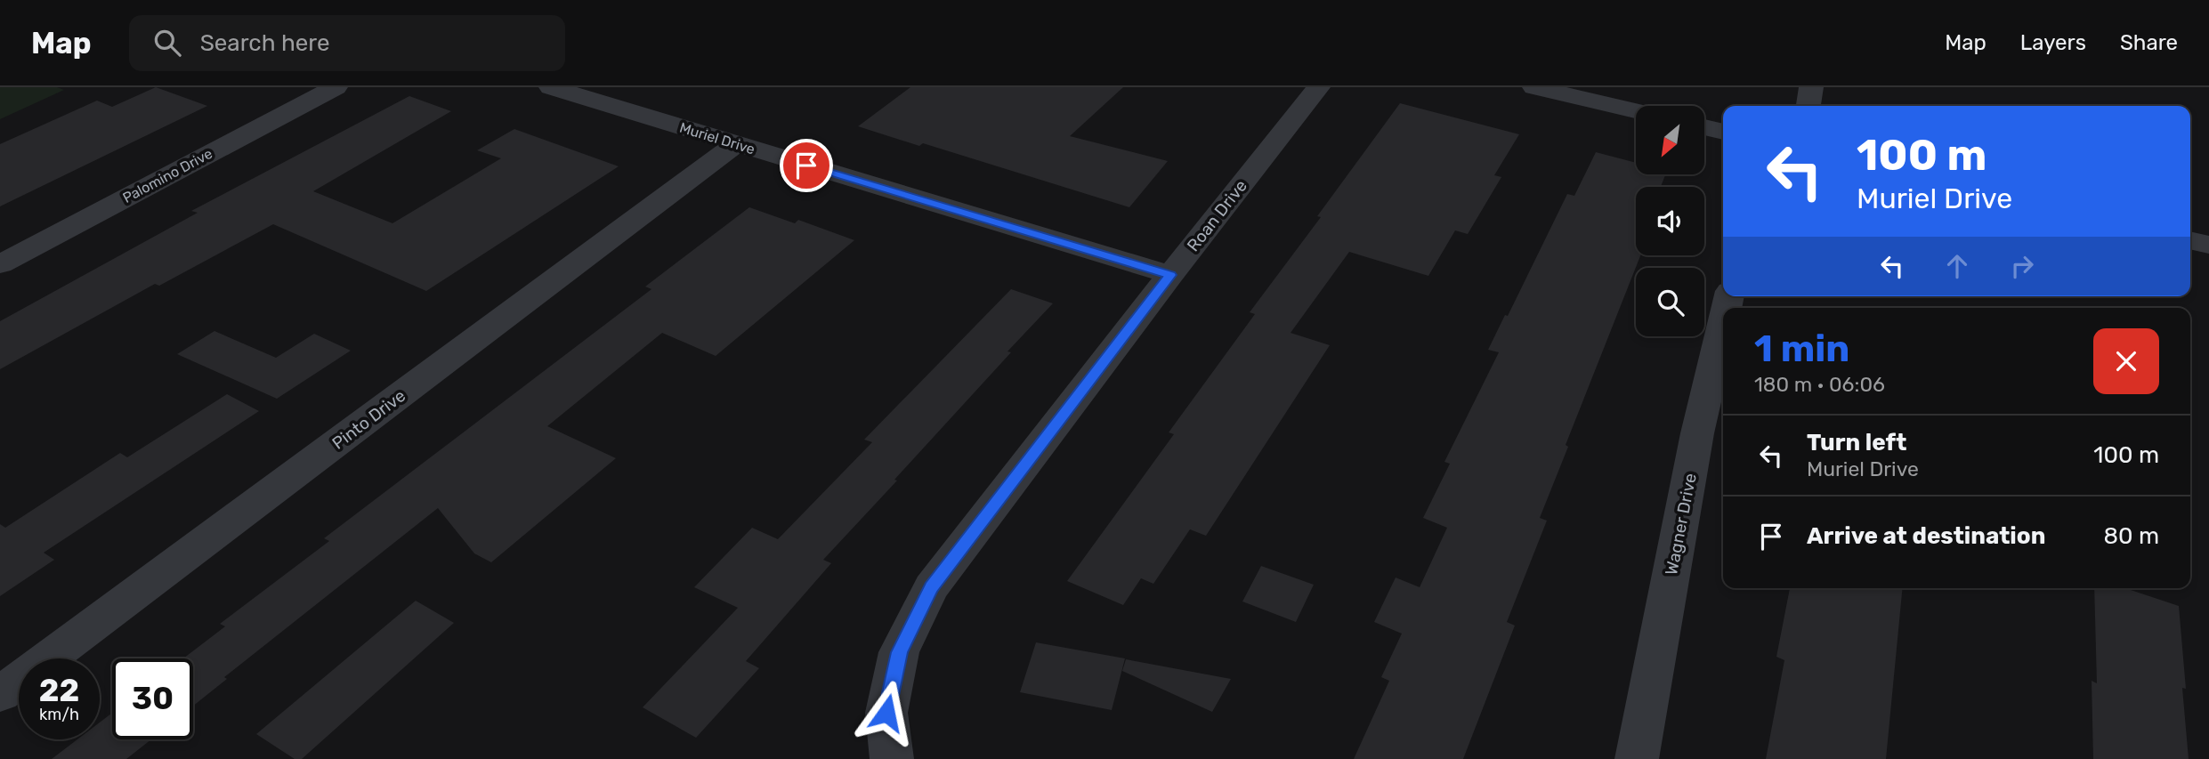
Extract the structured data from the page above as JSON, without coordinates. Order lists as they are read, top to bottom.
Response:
{
  "streets": {
    "street": [
      "Muriel Drive",
      "Palomino Drive",
      "Roan Drive",
      "Pinto Drive",
      "Wagner Drive"
    ]
  },
  "crossings": [
    ["Muriel Drive", "Roan Drive"],
    ["Muriel Drive", "Pinto Drive"]
  ],
  "north": "bottom left",
  "page": {
    "header": "Map",
    "search": "Search here",
    "nav": ["Map", "Layers", "Share"],
    "turn": ["100 m", "Muriel Drive"],
    "heading": ["1 min", "180 m · 06:06"],
    "list": [
      {
        "name": "Turn left",
        "note": "Muriel Drive",
        "value": "100 m"
      },
      {
        "name": "Arrive at destination",
        "value": "80 m"
      }
    ],
    "speed": "22 km/h",
    "limit": "30"
  }
}
